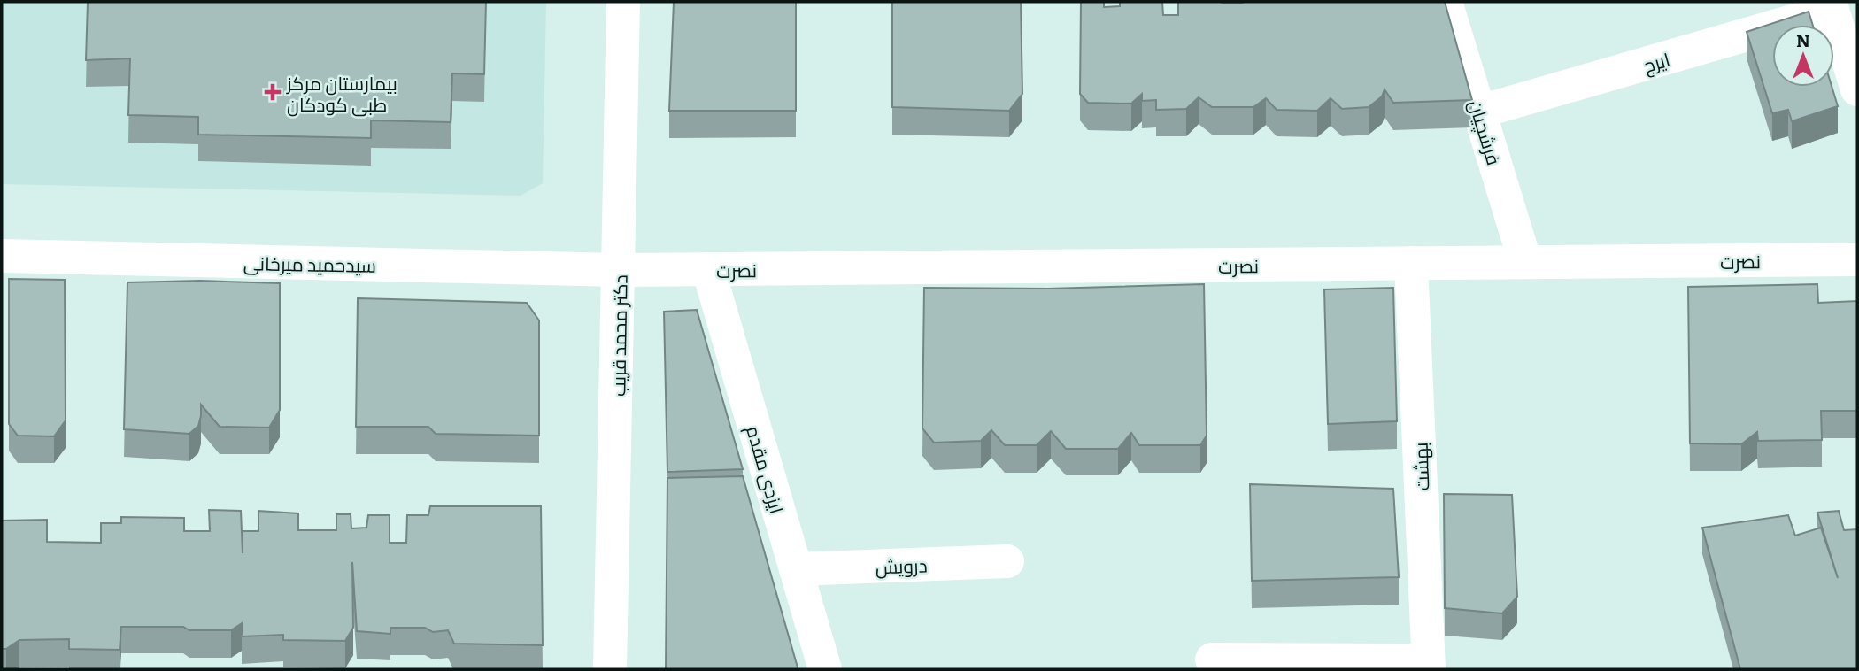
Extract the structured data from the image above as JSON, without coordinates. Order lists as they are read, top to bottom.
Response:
{
  "streets": {
    "main road": [
      "ایرج",
      "فرشچیان",
      "نصرت",
      "سیدحمید میرخانی",
      "دکتر محمد قریب",
      "بهشت",
      "ایزدی مقدم",
      "درویش"
    ]
  },
  "crossings": [
    ["ایرج", "فرشچیان"],
    ["فرشچیان", "نصرت"],
    ["نصرت", "سیدحمید میرخانی"],
    ["نصرت", "دکتر محمد قریب"],
    ["نصرت", "بهشت"],
    ["نصرت", "ایزدی مقدم"],
    ["سیدحمید میرخانی", "دکتر محمد قریب"],
    ["ایزدی مقدم", "درویش"]
  ],
  "places": {
    "health": ["بیمارستان مرکز طبی کودکان"]
  },
  "north": "top"
}
